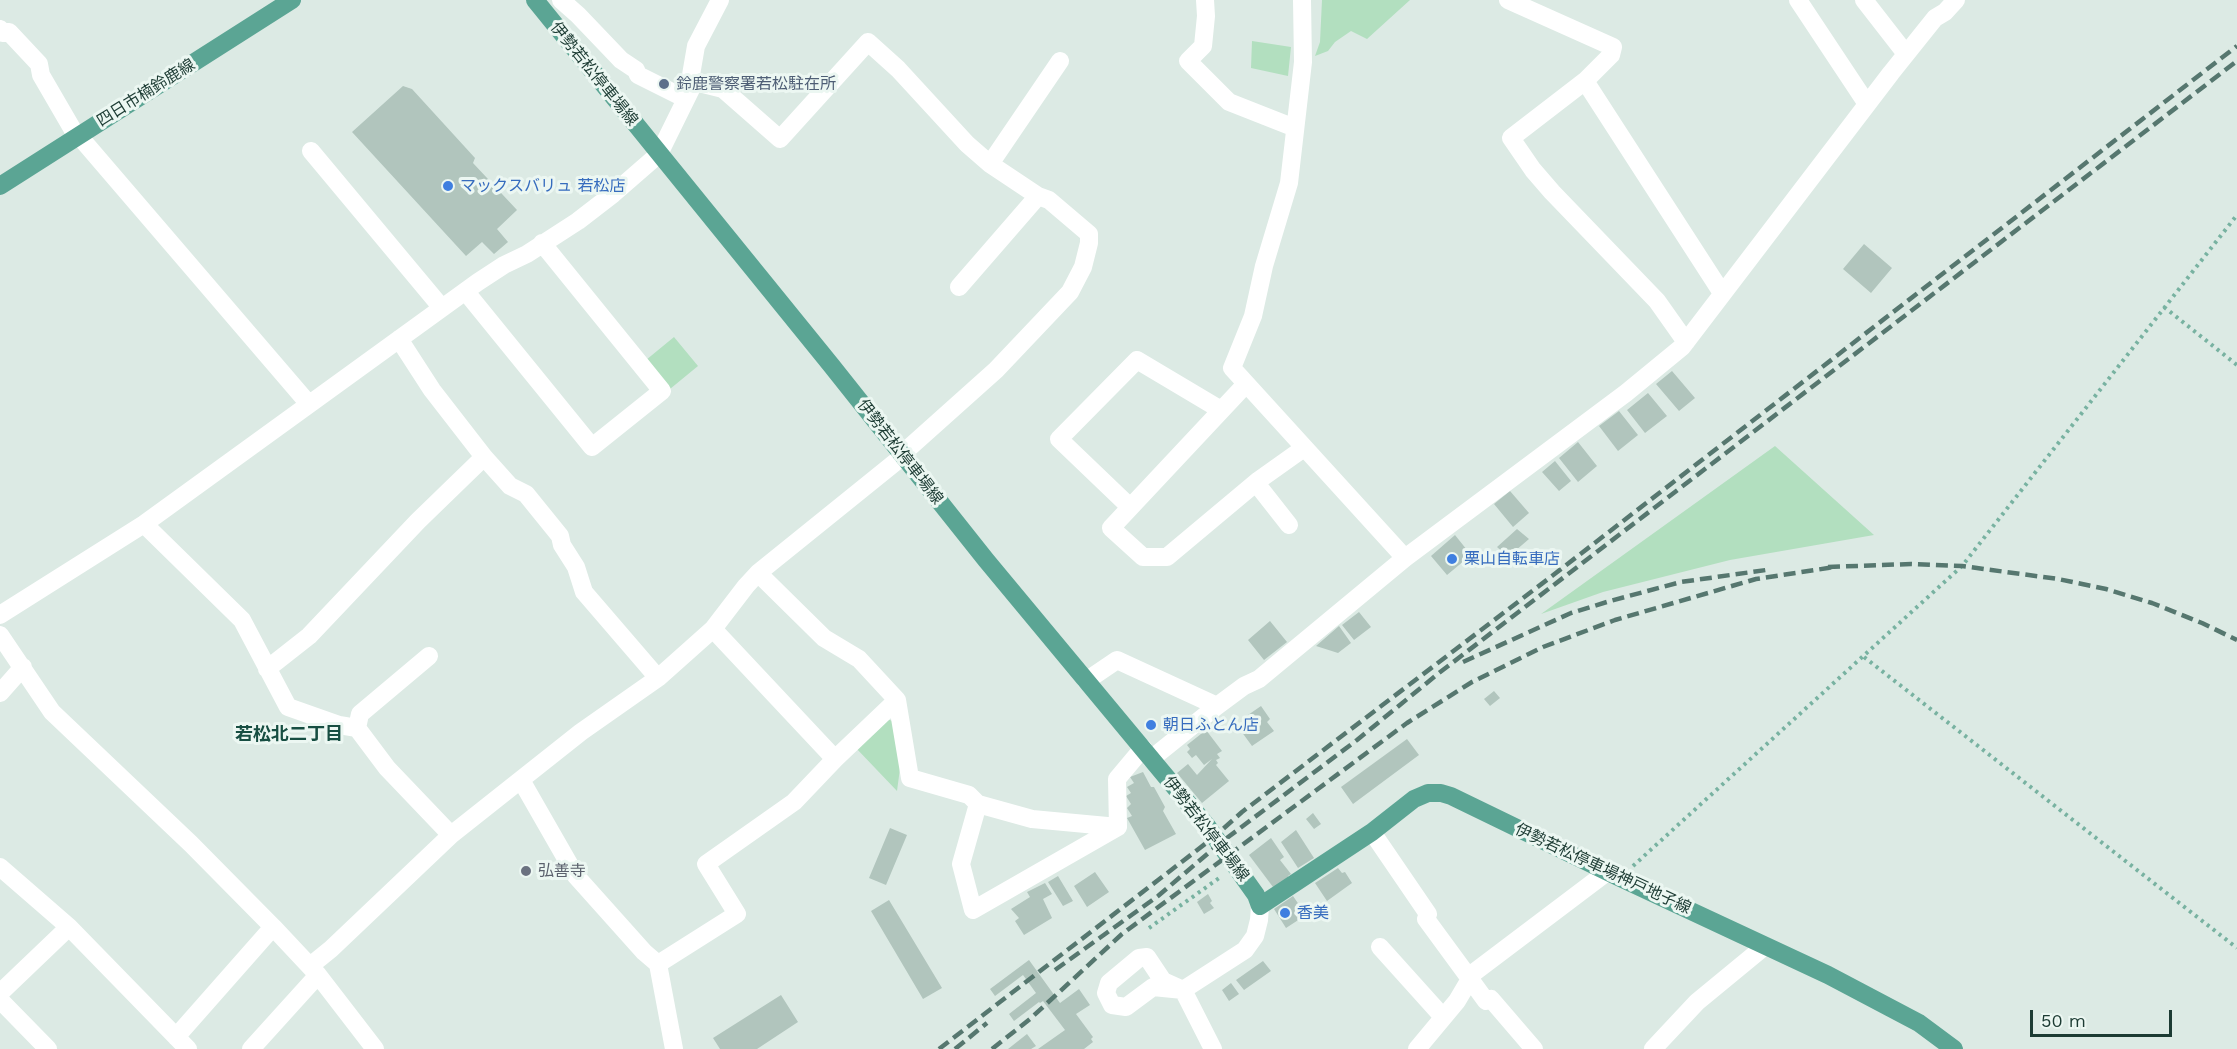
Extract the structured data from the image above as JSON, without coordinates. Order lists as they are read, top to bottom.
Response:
{
  "streets": {
    "main road": ["伊勢若松停車場線", "四日市楠鈴鹿線", "伊勢若松停車場神戸地子線"]
  },
  "crossings": [
    ["伊勢若松停車場線", "伊勢若松停車場神戸地子線"]
  ],
  "districts": ["若松北二丁目"],
  "places": [
    "鈴鹿警察署若松駐在所",
    "マックスバリュ 若松店",
    "栗山自転車店",
    "朝日ふとん店",
    "弘善寺",
    "香美"
  ],
  "scale_bar": "50 m"
}
